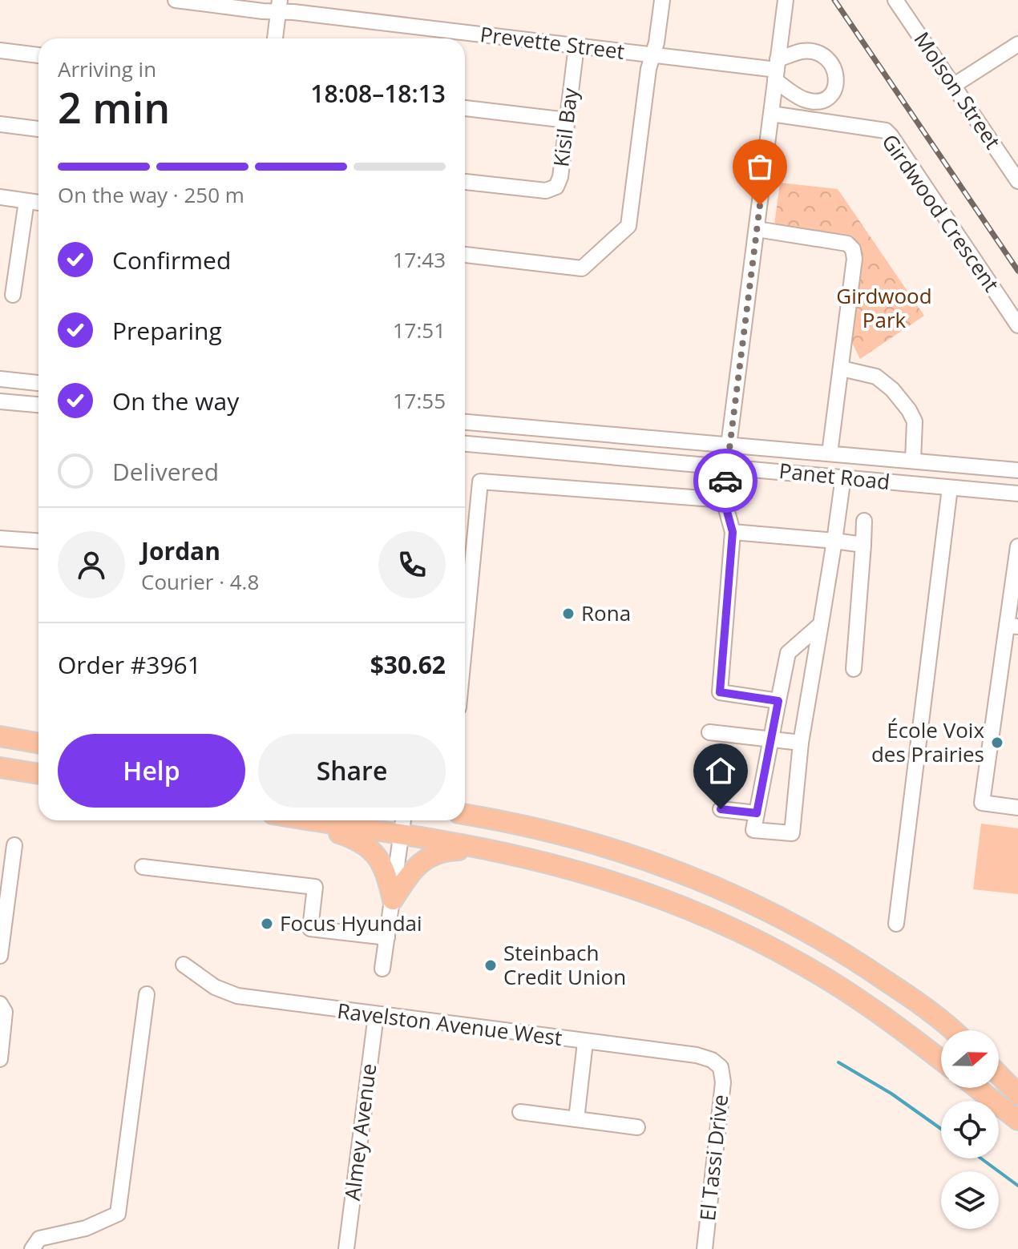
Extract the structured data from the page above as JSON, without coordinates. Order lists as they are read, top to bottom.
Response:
{
  "streets": {
    "street": [
      "Prevette Street",
      "Molson Street",
      "Kisil Bay",
      "Girdwood Crescent",
      "Panet Road",
      "Ravelston Avenue West",
      "Almey Avenue",
      "El Tassi Drive"
    ]
  },
  "crossings": [
    ["Prevette Street", "Kisil Bay"],
    ["Ravelston Avenue West", "Almey Avenue"],
    ["Ravelston Avenue West", "El Tassi Drive"]
  ],
  "parks": ["Girdwood Park"],
  "places": [
    "Rona",
    "École Voix des Prairies",
    "Focus Hyundai",
    "Steinbach Credit Union"
  ],
  "north": "right",
  "page": {
    "heading": ["2 min", "Arriving in", "18:08–18:13"],
    "panel": [
      "Jordan",
      "Courier · 4.8",
      "Order #3961",
      "$30.62"
    ],
    "bar": "On the way · 250 m",
    "list": [
      ["Confirmed", "17:43"],
      ["Preparing", "17:51"],
      ["On the way", "17:55"],
      "Delivered"
    ],
    "buttons": ["Help", "Share"]
  }
}
